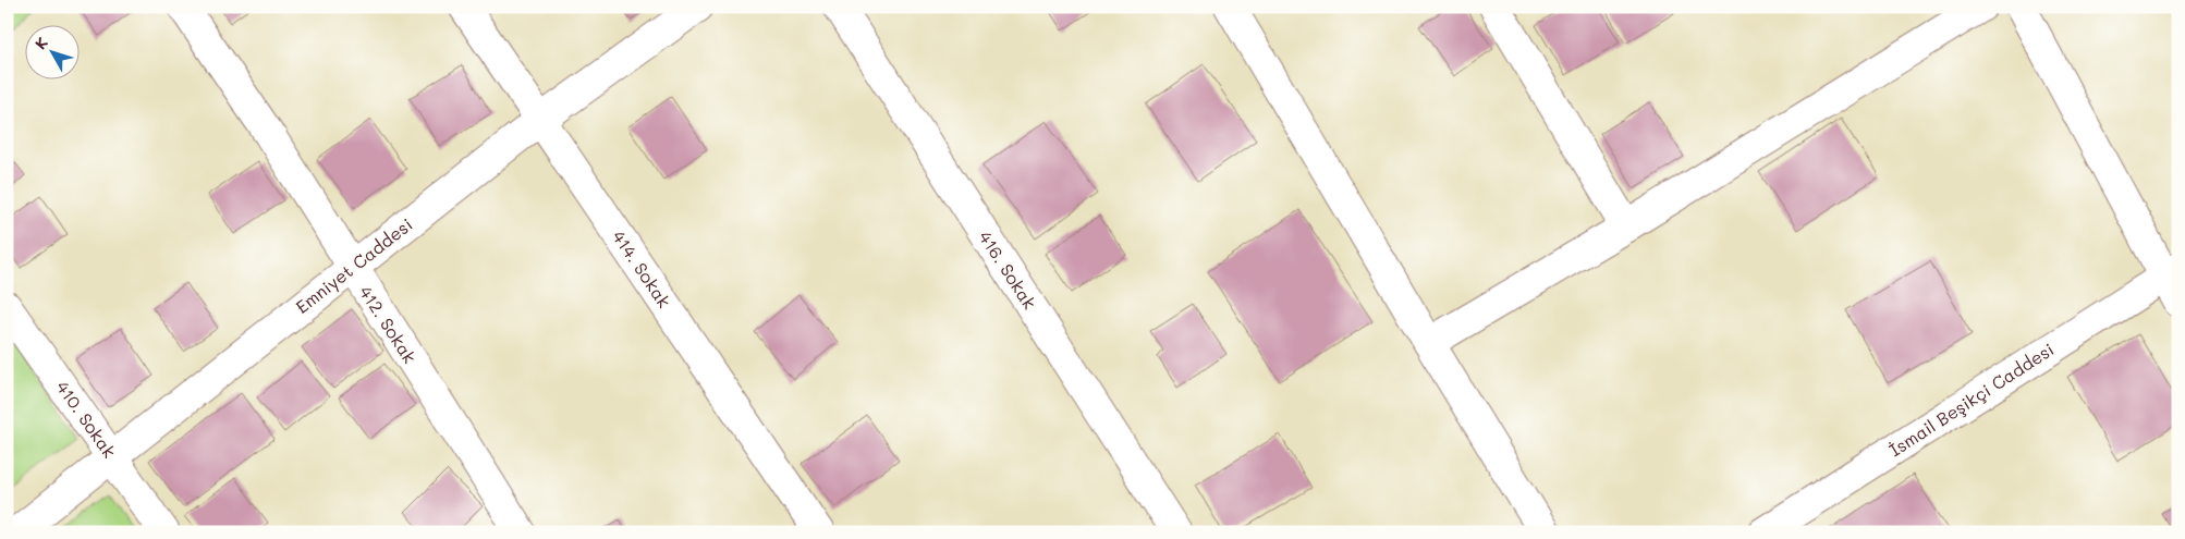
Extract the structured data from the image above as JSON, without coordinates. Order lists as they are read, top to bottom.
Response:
{
  "streets": {
    "street": [
      "Emniyet Caddesi",
      "414. Sokak",
      "416. Sokak",
      "412. Sokak",
      "İsmail Beşikçi Caddesi",
      "410. Sokak"
    ]
  },
  "crossings": [
    ["Emniyet Caddesi", "414. Sokak"],
    ["Emniyet Caddesi", "412. Sokak"],
    ["Emniyet Caddesi", "410. Sokak"]
  ],
  "north": "top left"
}
